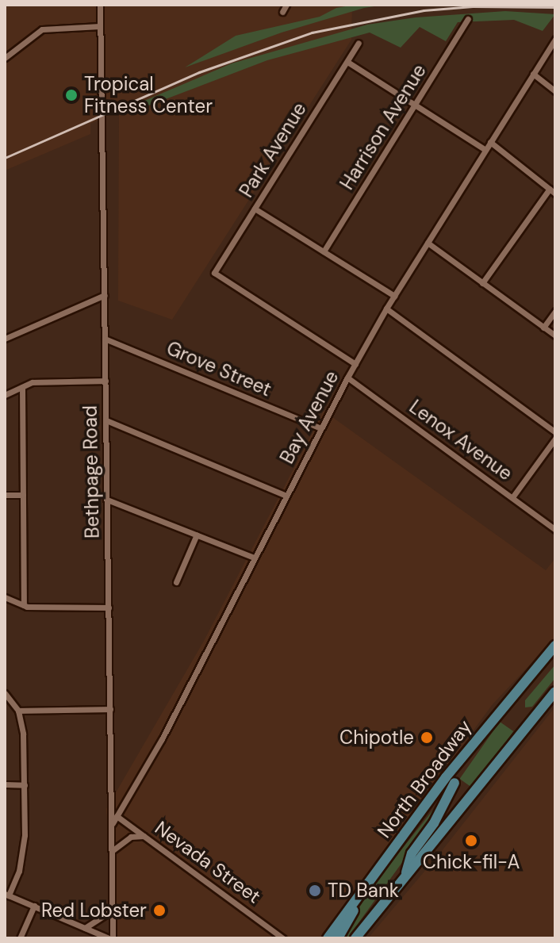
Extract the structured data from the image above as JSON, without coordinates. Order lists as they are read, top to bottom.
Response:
{
  "streets": {
    "main road": ["North Broadway"],
    "street": [
      "Harrison Avenue",
      "Park Avenue",
      "Grove Street",
      "Bay Avenue",
      "Lenox Avenue",
      "Bethpage Road",
      "Nevada Street"
    ]
  },
  "crossings": [
    ["Park Avenue", "Bay Avenue"],
    ["Grove Street", "Bay Avenue"],
    ["Grove Street", "Bethpage Road"],
    ["Bay Avenue", "Lenox Avenue"],
    ["Bay Avenue", "Bethpage Road"],
    ["Bay Avenue", "Nevada Street"],
    ["Bethpage Road", "Nevada Street"]
  ],
  "places": [
    "Tropical Fitness Center",
    "Chipotle",
    "Chick-fil-A",
    "TD Bank",
    "Red Lobster"
  ]
}
